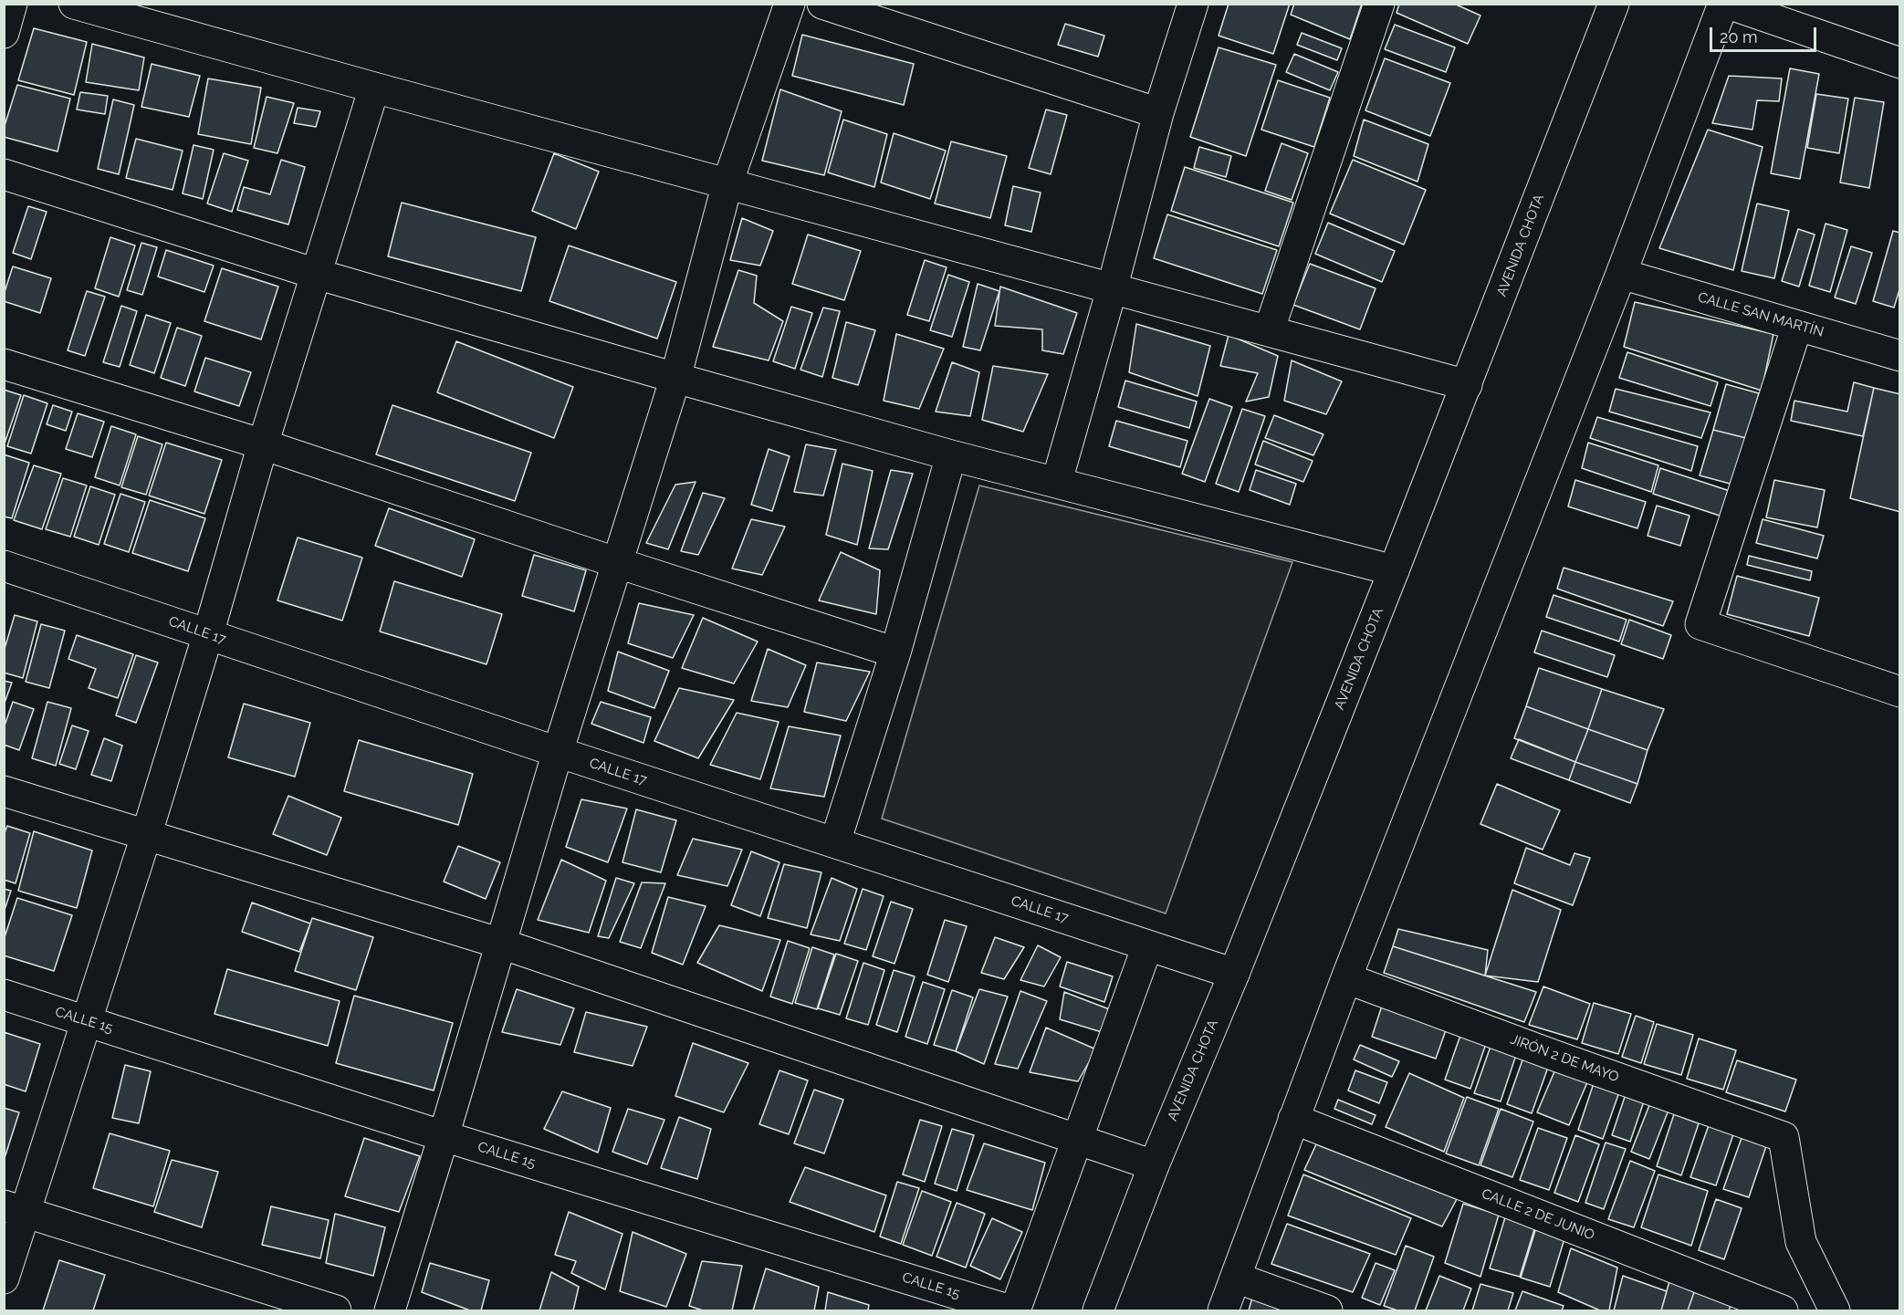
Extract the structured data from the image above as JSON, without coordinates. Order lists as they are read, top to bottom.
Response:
{
  "streets": {
    "main road": [
      "AVENIDA CHOTA",
      "CALLE SAN MARTÍN",
      "CALLE 17",
      "CALLE 15",
      "JIRÓN 2 DE MAYO",
      "CALLE 2 DE JUNIO"
    ]
  },
  "crossings": [
    ["AVENIDA CHOTA", "CALLE 17"]
  ],
  "scale_bar": "20 m"
}
